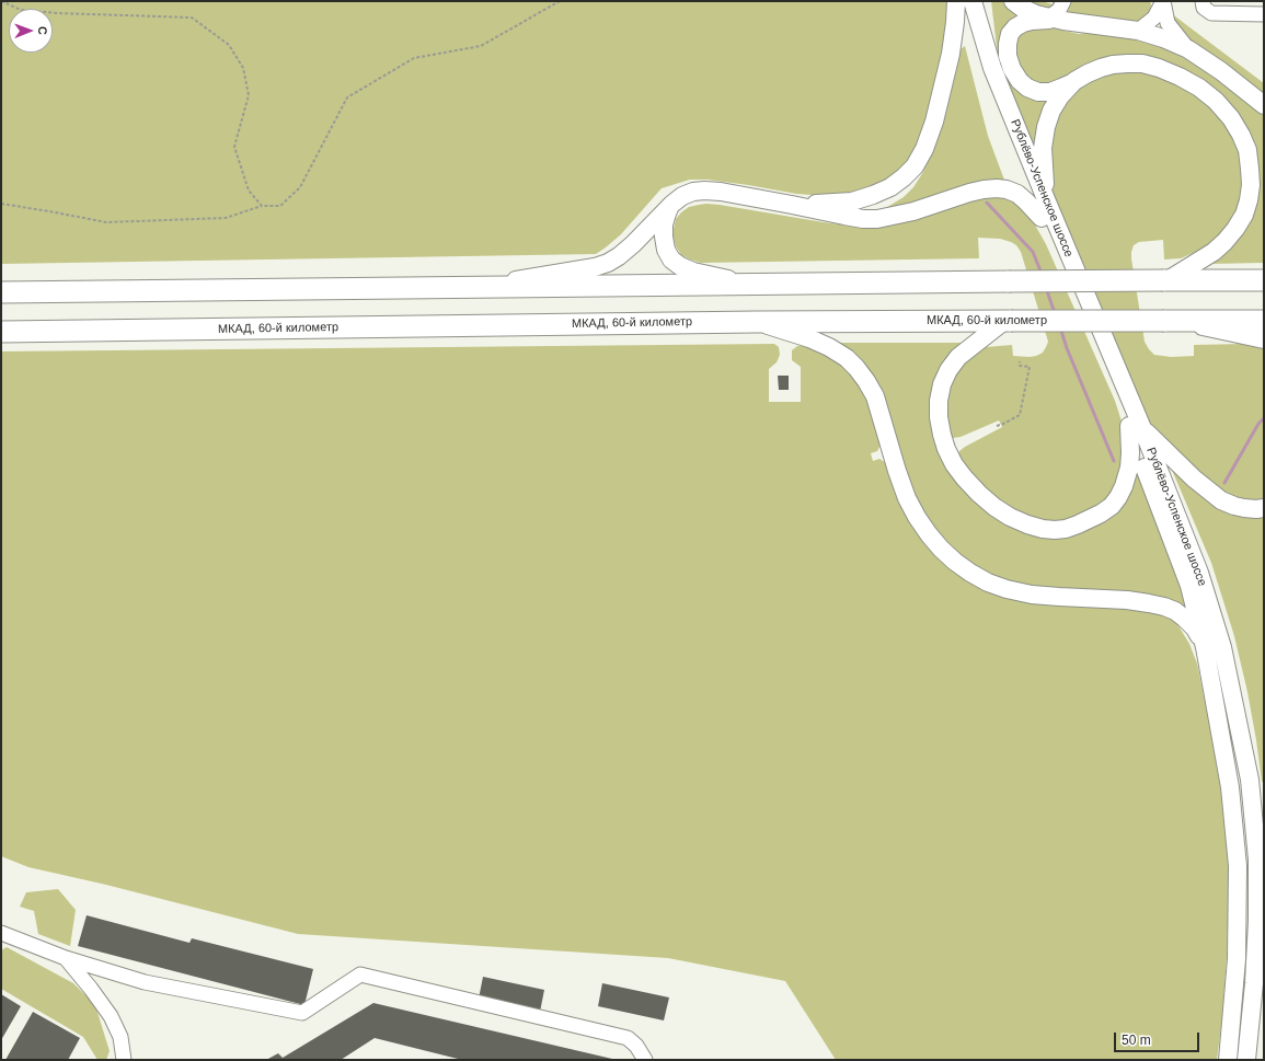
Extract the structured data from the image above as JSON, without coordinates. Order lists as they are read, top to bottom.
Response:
{
  "streets": {
    "highway": ["МКАД, 60-й километр"],
    "main road": ["Рублёво-Успенское шоссе"]
  },
  "scale_bar": "50 m",
  "north": "right"
}
